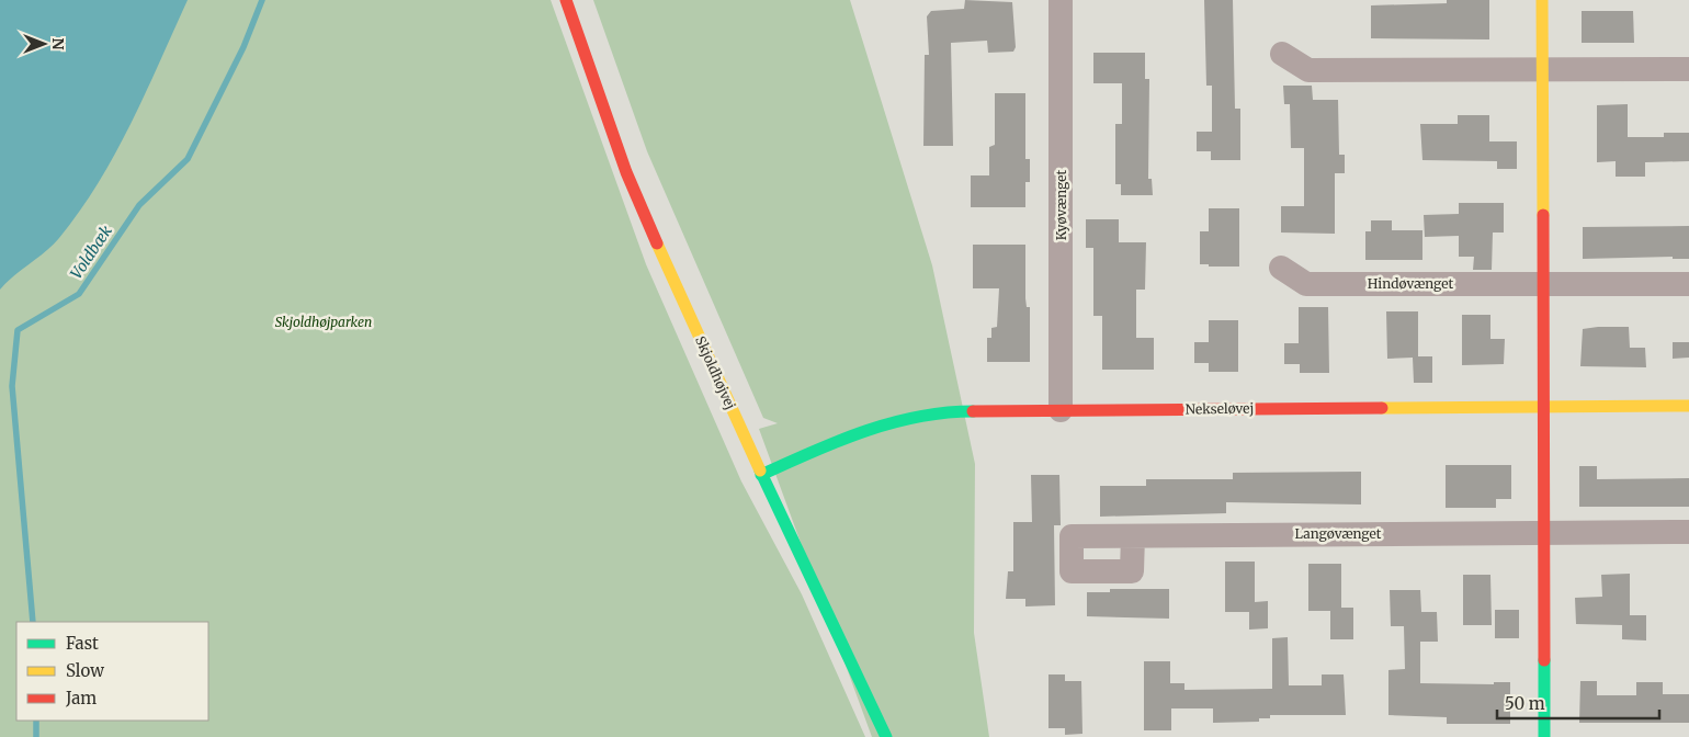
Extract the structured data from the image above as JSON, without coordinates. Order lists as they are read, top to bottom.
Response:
{
  "streets": {
    "street": [
      "Kyøvænget",
      "Hindøvænget",
      "Skjoldhøjvej",
      "Nekseløvej",
      "Langøvænget"
    ]
  },
  "crossings": [
    ["Kyøvænget", "Nekseløvej"],
    ["Skjoldhøjvej", "Nekseløvej"]
  ],
  "water": ["Voldbæk"],
  "parks": ["Skjoldhøjparken"],
  "legend": ["Fast", "Slow", "Jam"],
  "scale_bar": "50 m",
  "north": "right"
}
